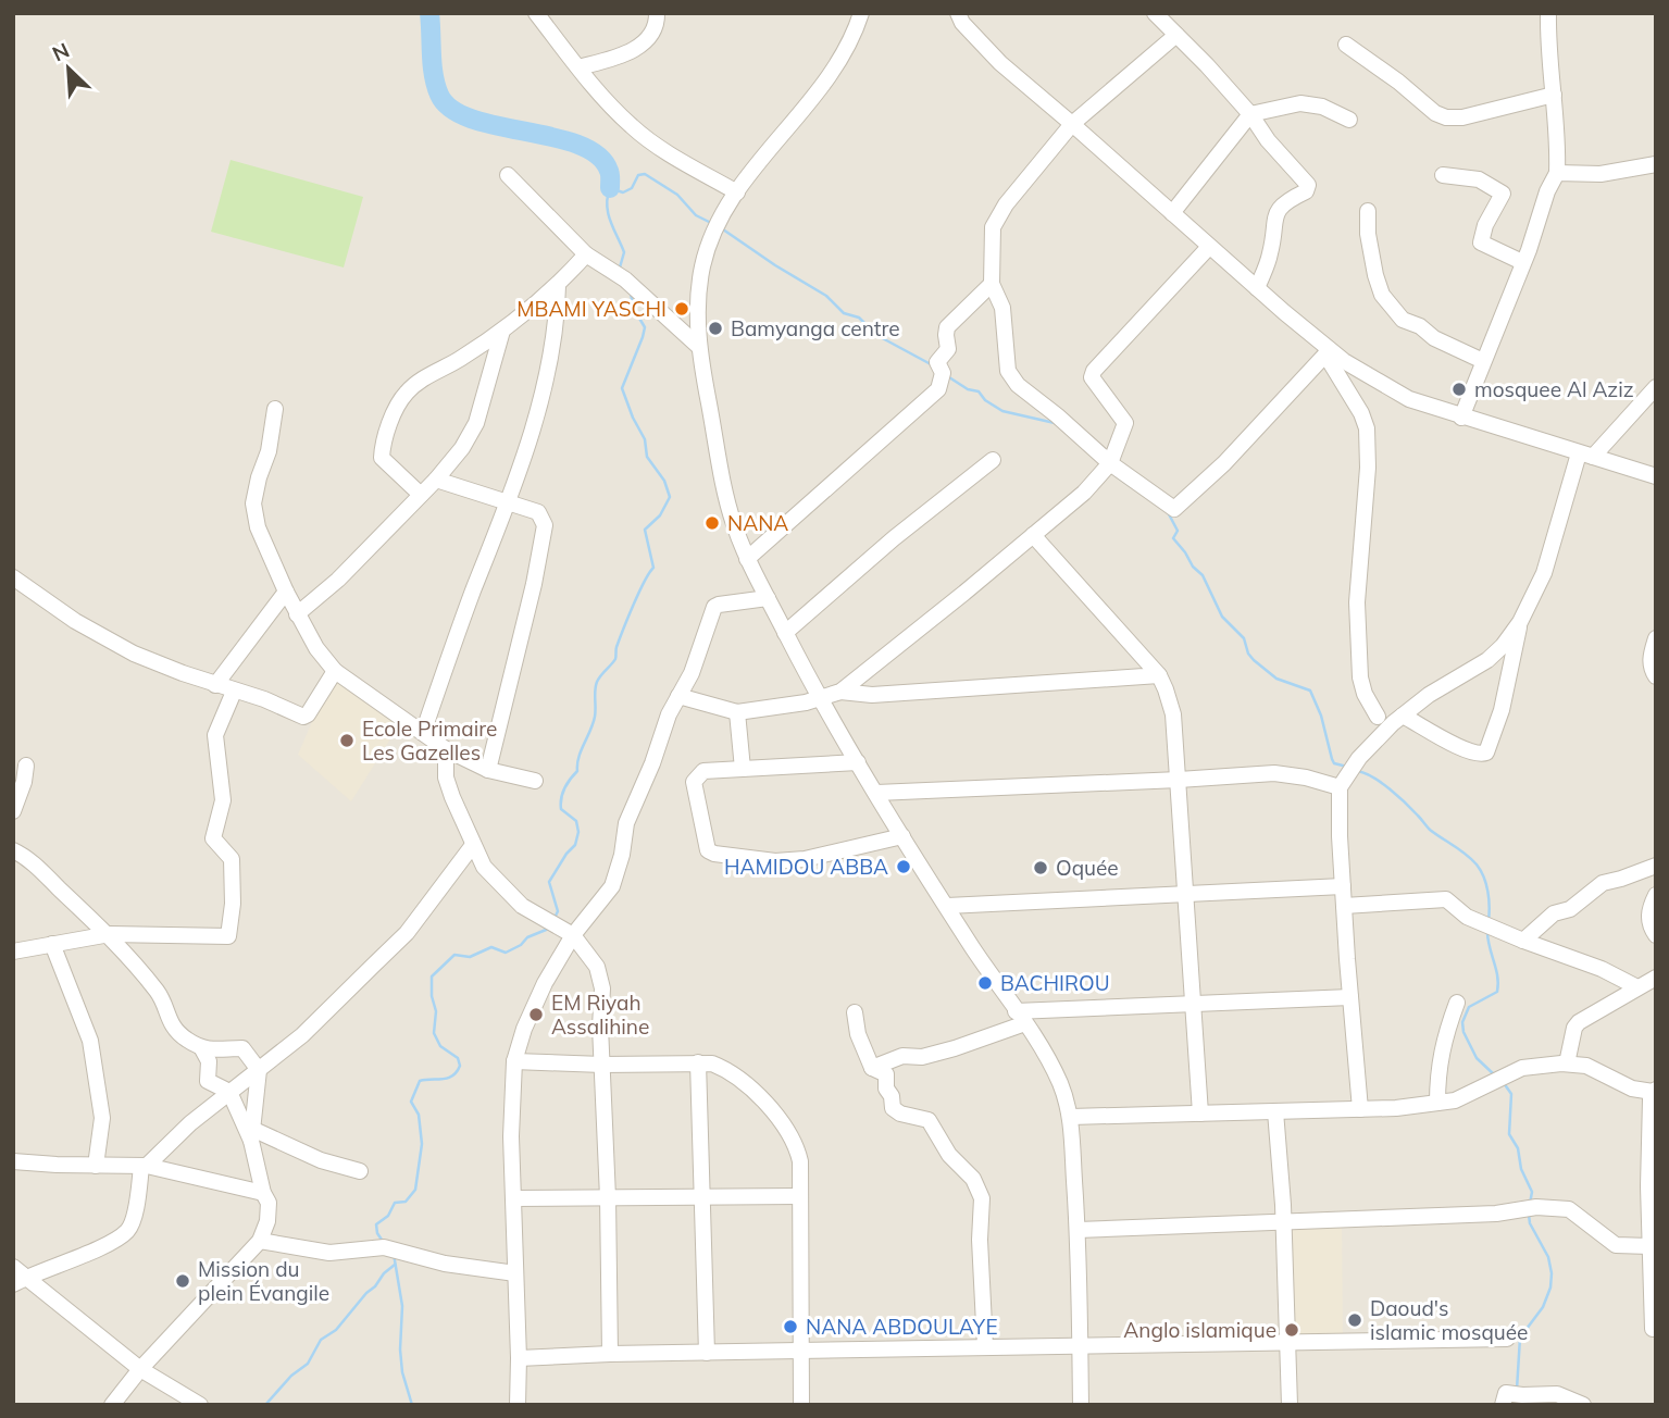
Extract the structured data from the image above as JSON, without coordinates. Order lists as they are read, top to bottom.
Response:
{
  "places": [
    "MBAMI YASCHI",
    "Bamyanga centre",
    "mosquee Al Aziz",
    "NANA",
    "Ecole Primaire Les Gazelles",
    "HAMIDOU ABBA",
    "Oquée",
    "BACHIROU",
    "EM Riyah Assalihine",
    "Mission du plein Évangile",
    "Daoud's islamic mosquée",
    "NANA ABDOULAYE",
    "Anglo islamique"
  ],
  "north": "top left"
}
